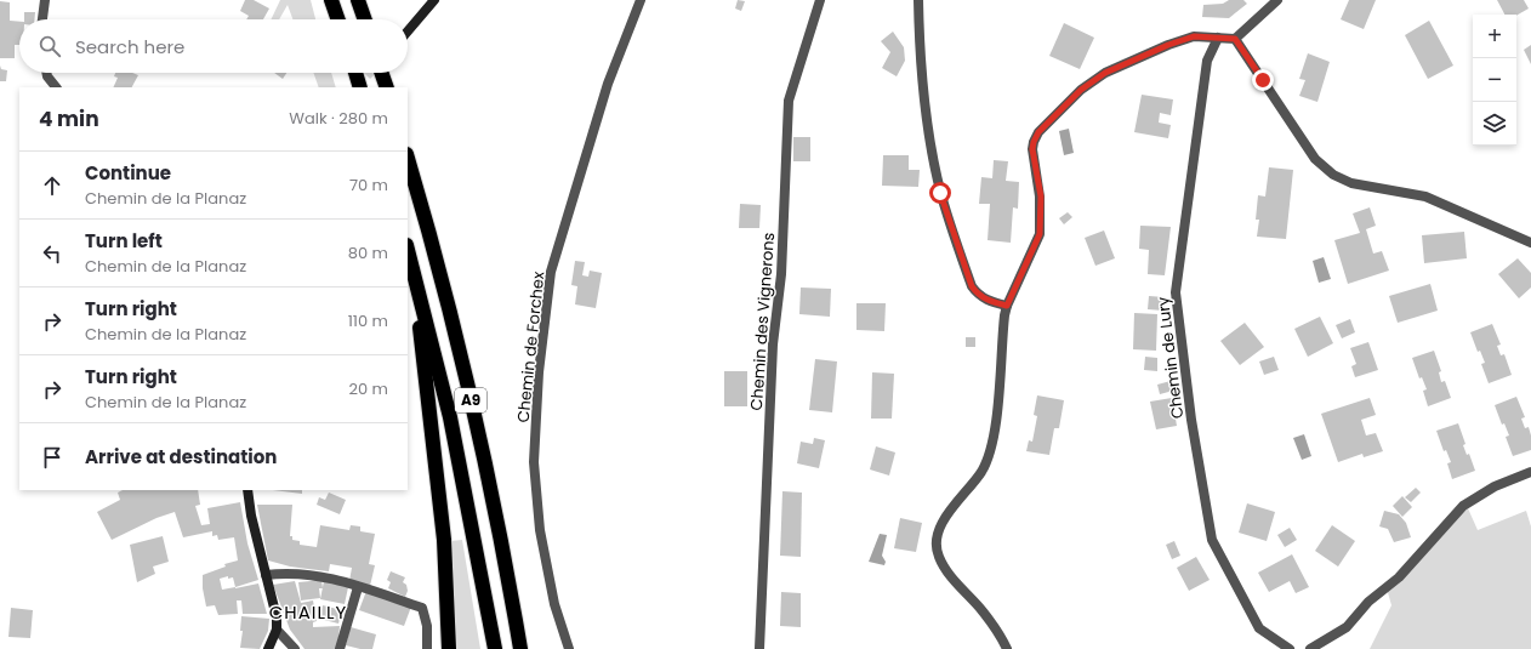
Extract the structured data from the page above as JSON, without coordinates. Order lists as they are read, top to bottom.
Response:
{
  "streets": {
    "highway": ["A9"],
    "street": ["Chemin des Vignerons", "Chemin de Forchex", "Chemin de Lury"]
  },
  "districts": ["CHAILLY"],
  "page": {
    "map_buttons": ["+", "−"],
    "search": "Search here",
    "heading": ["4 min", "Walk · 280 m"],
    "list": [
      ["Continue", "Chemin de la Planaz", "70 m"],
      ["Turn left", "Chemin de la Planaz", "80 m"],
      ["Turn right", "Chemin de la Planaz", "110 m"],
      ["Turn right", "Chemin de la Planaz", "20 m"],
      "Arrive at destination"
    ]
  }
}
